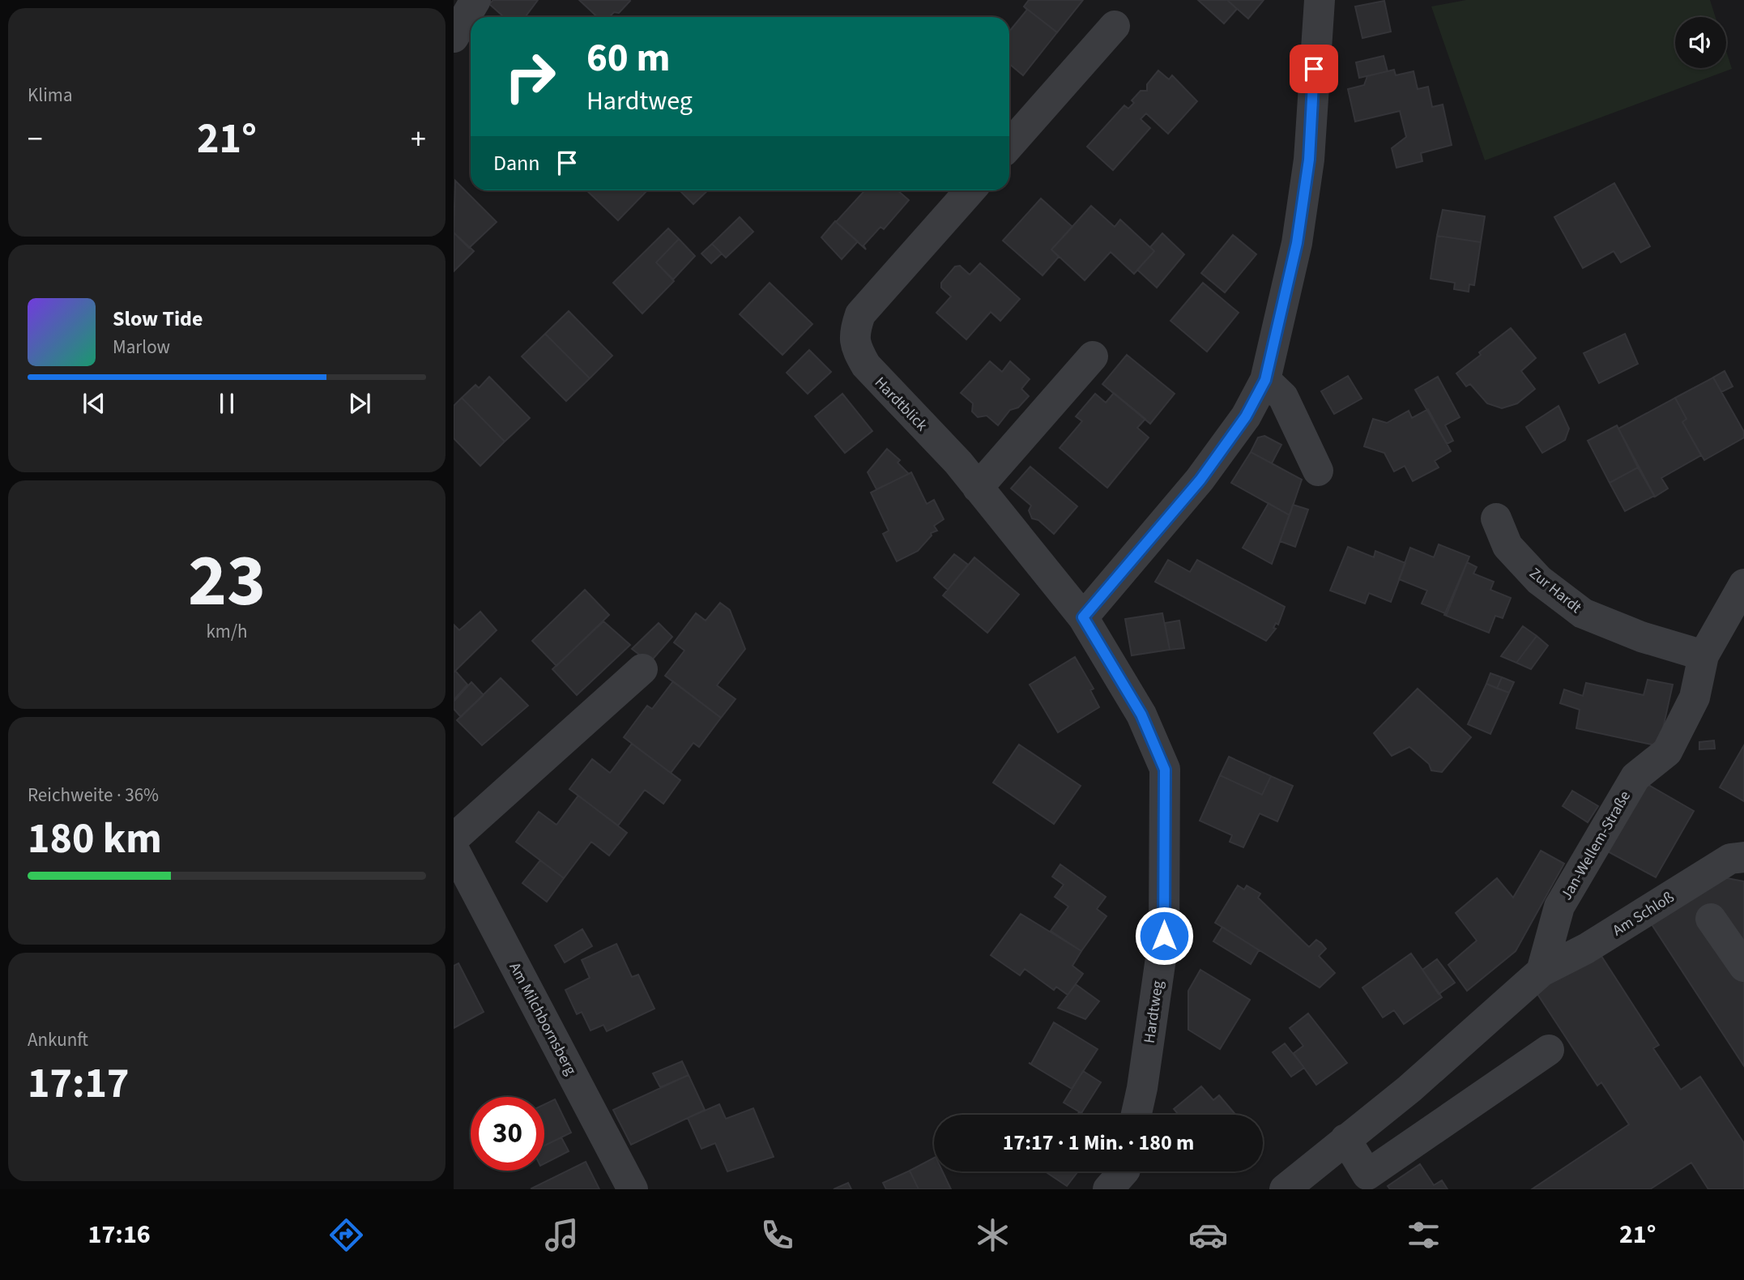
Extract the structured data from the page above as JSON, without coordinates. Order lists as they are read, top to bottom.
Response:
{
  "streets": {
    "street": [
      "Hardtblick",
      "Zur Hardt",
      "Jan-Wellem-Straße",
      "Am Schloß",
      "Hardtweg",
      "Am Milchbornsberg"
    ]
  },
  "crossings": [
    ["Hardtblick", "Hardtweg"],
    ["Zur Hardt", "Jan-Wellem-Straße"],
    ["Jan-Wellem-Straße", "Am Schloß"]
  ],
  "page": {
    "tile": [
      "Klima",
      ["23", "km/h"],
      ["Reichweite · 36%", "180 km"],
      ["Ankunft", "17:17"]
    ],
    "turn": ["60 m", "Hardtweg"],
    "heat": ["−", "21°", "+"],
    "then": "Dann",
    "song": ["Slow Tide", "Marlow"],
    "limit": "30",
    "trip": "17:17 · 1 Min. · 180 m",
    "tabs": ["17:16", "21°"]
  }
}
